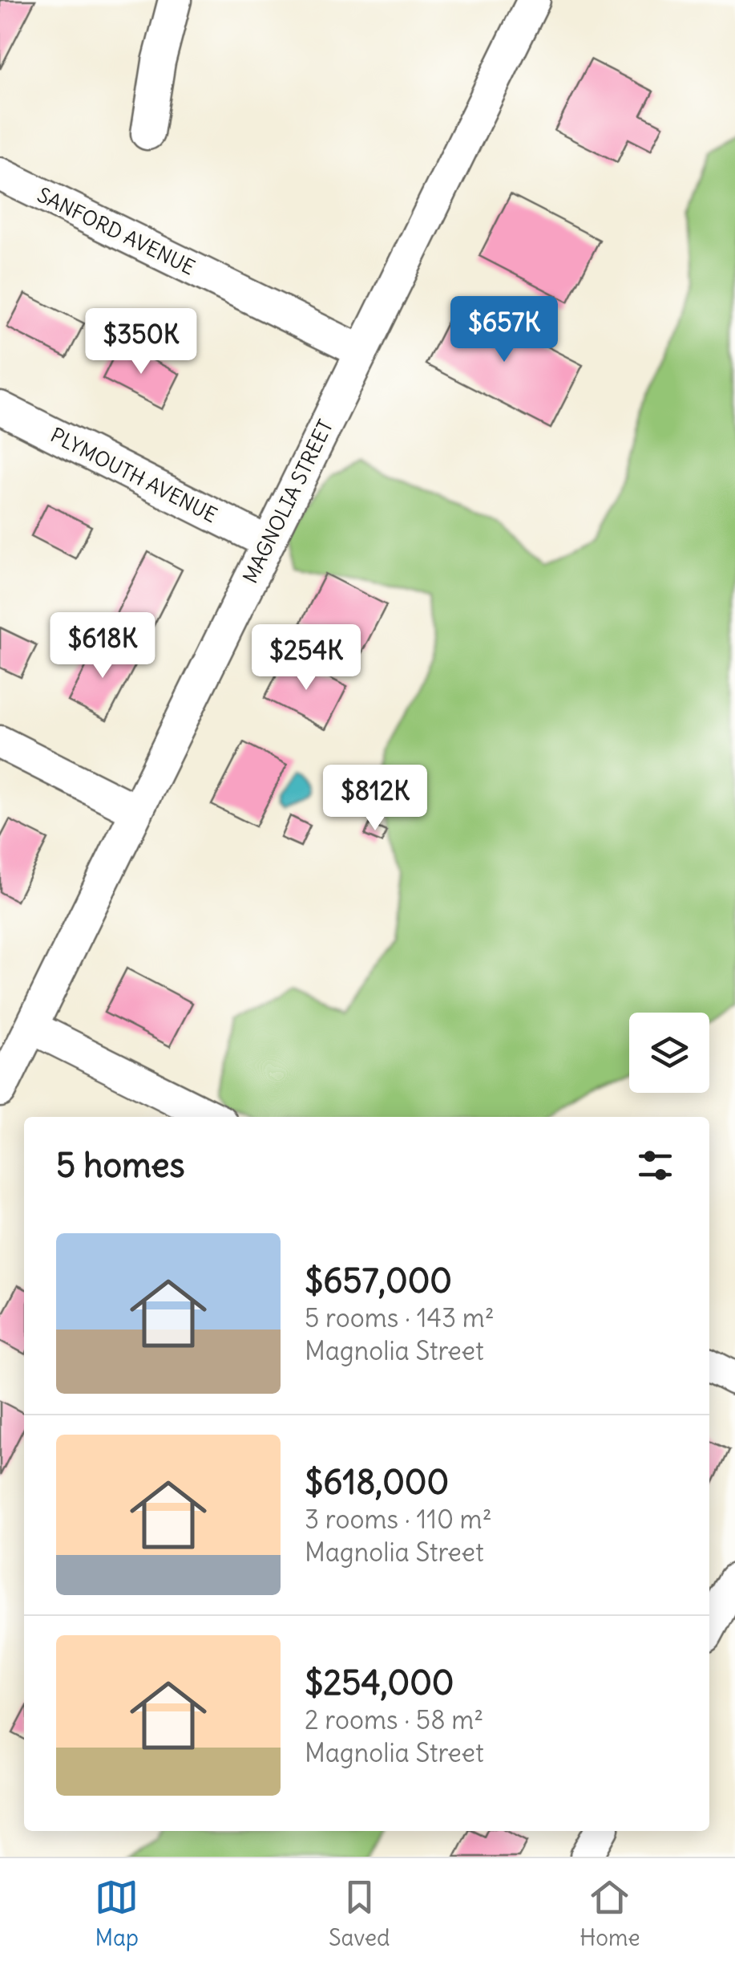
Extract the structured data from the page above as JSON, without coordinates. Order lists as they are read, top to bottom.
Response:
{
  "streets": {
    "street": ["SANFORD AVENUE", "PLYMOUTH AVENUE", "MAGNOLIA STREET"]
  },
  "crossings": [
    ["SANFORD AVENUE", "MAGNOLIA STREET"],
    ["PLYMOUTH AVENUE", "MAGNOLIA STREET"]
  ],
  "page": {
    "price": [
      "$657K",
      "$350K",
      "$618K",
      "$254K",
      "$812K"
    ],
    "heading": "5 homes",
    "list": [
      {
        "name": "$657,000",
        "note": "5 rooms · 143 m² · Magnolia Street"
      },
      {
        "name": "$618,000",
        "note": "3 rooms · 110 m² · Magnolia Street"
      },
      {
        "name": "$254,000",
        "note": "2 rooms · 58 m² · Magnolia Street"
      }
    ],
    "tabs": ["Map", "Saved", "Home"]
  }
}
